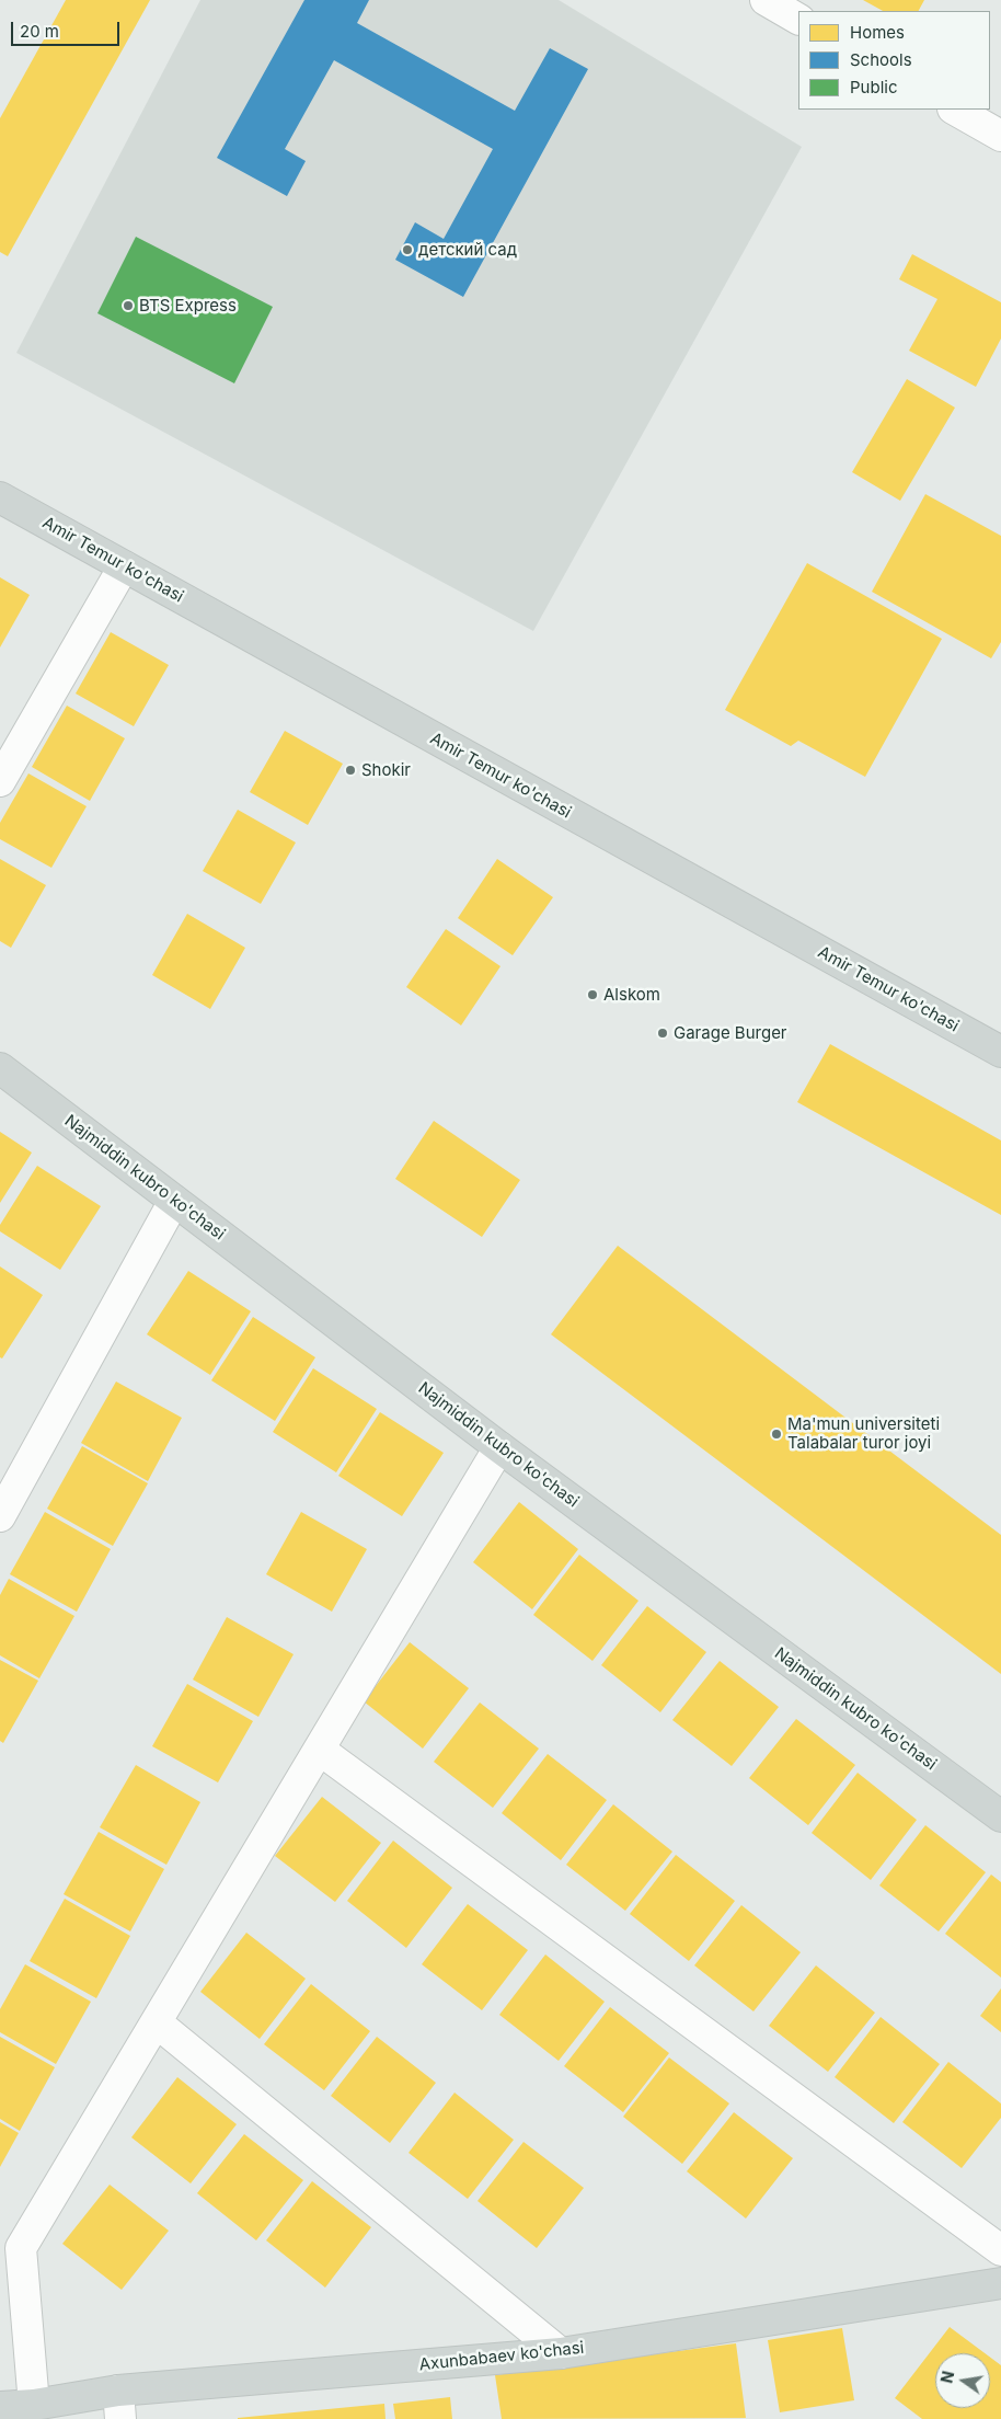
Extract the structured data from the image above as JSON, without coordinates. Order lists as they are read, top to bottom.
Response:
{
  "streets": {
    "main road": ["Amir Temur ko'chasi", "Najmiddin kubro ko'chasi", "Axunbabaev ko'chasi"]
  },
  "places": [
    "детский сад",
    "BTS Express",
    "Shokir",
    "Alskom",
    "Garage Burger",
    "Ma'mun universiteti Talabalar turor joyi"
  ],
  "legend": ["Homes", "Schools", "Public"],
  "scale_bar": "20 m",
  "north": "left"
}
